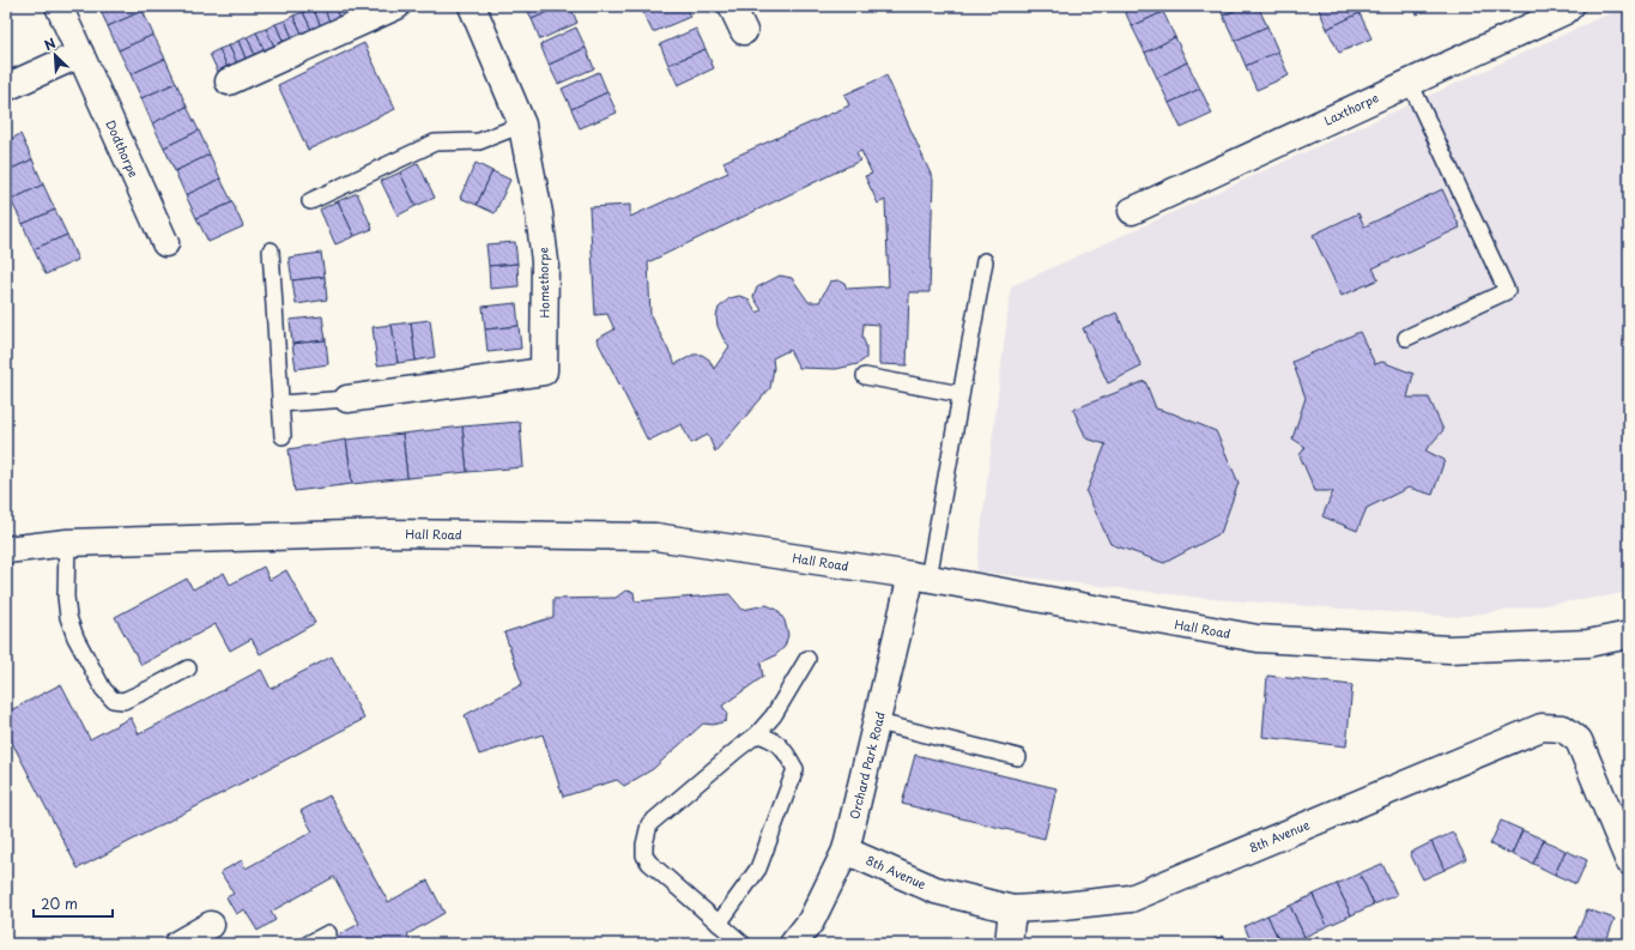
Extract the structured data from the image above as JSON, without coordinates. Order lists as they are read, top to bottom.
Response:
{
  "streets": {
    "street": [
      "Laxthorpe",
      "Dodthorpe",
      "Homethorpe",
      "Hall Road",
      "Orchard Park Road",
      "8th Avenue"
    ]
  },
  "crossings": [
    ["Hall Road", "Orchard Park Road"],
    ["Orchard Park Road", "8th Avenue"]
  ],
  "scale_bar": "20 m",
  "north": "top left"
}
